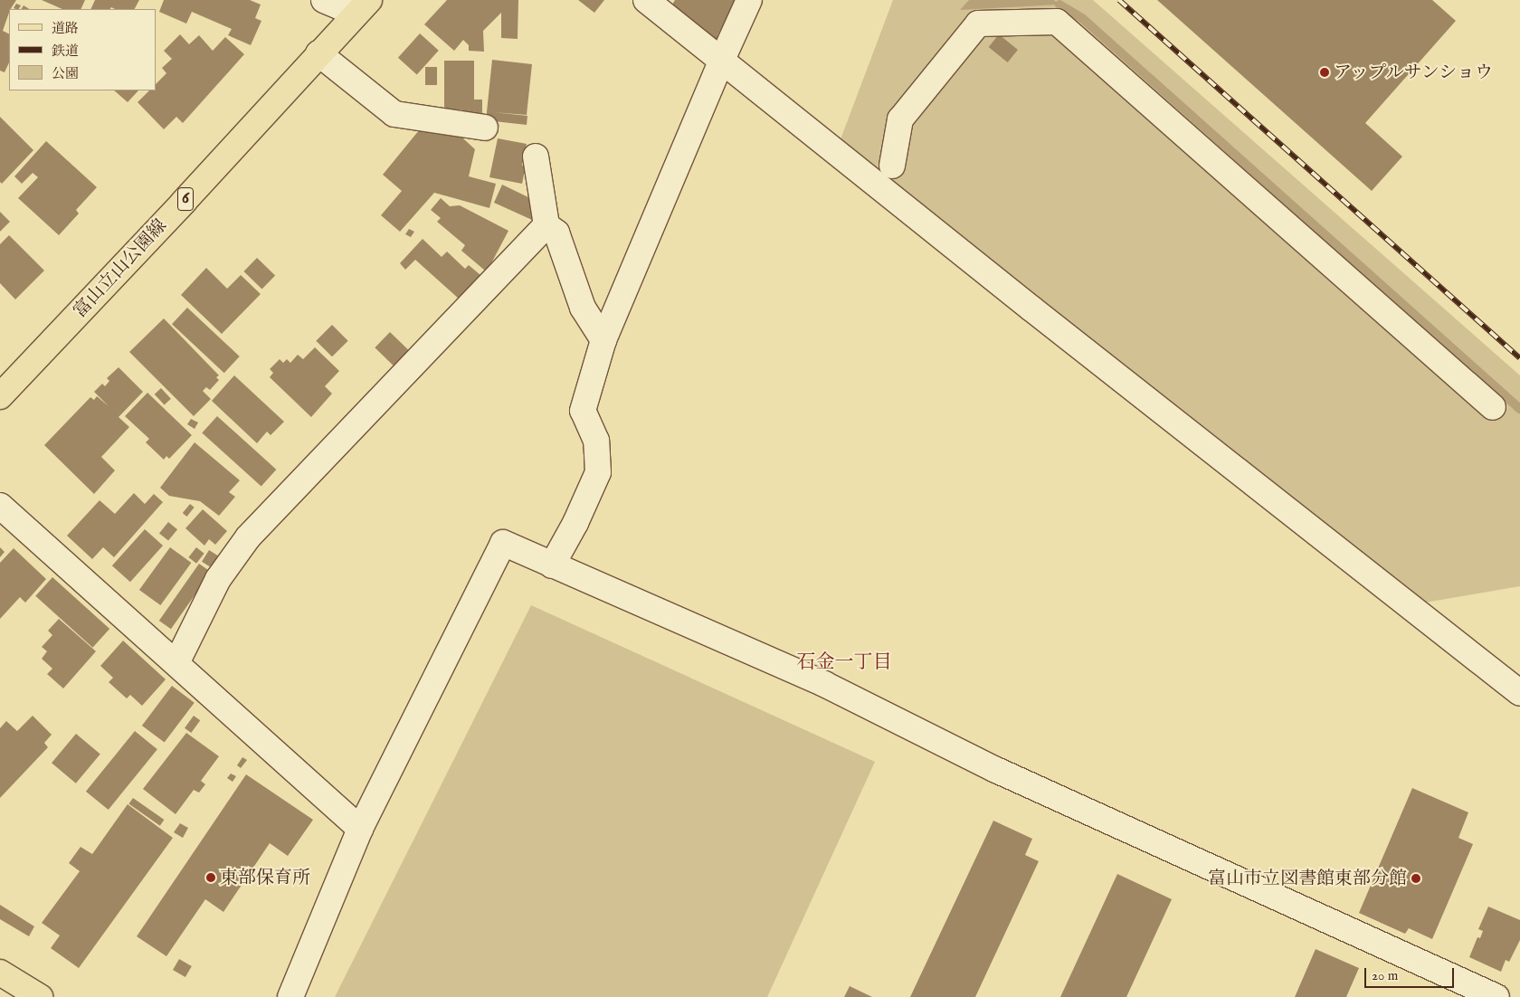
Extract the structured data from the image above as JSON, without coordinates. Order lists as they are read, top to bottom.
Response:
{
  "streets": {
    "main road": ["6", "富山立山公園線"]
  },
  "districts": ["石金一丁目"],
  "places": ["アップルサンショウ", "東部保育所", "富山市立図書館東部分館"],
  "legend": ["道路", "鉄道", "公園"],
  "scale_bar": "20 m"
}
